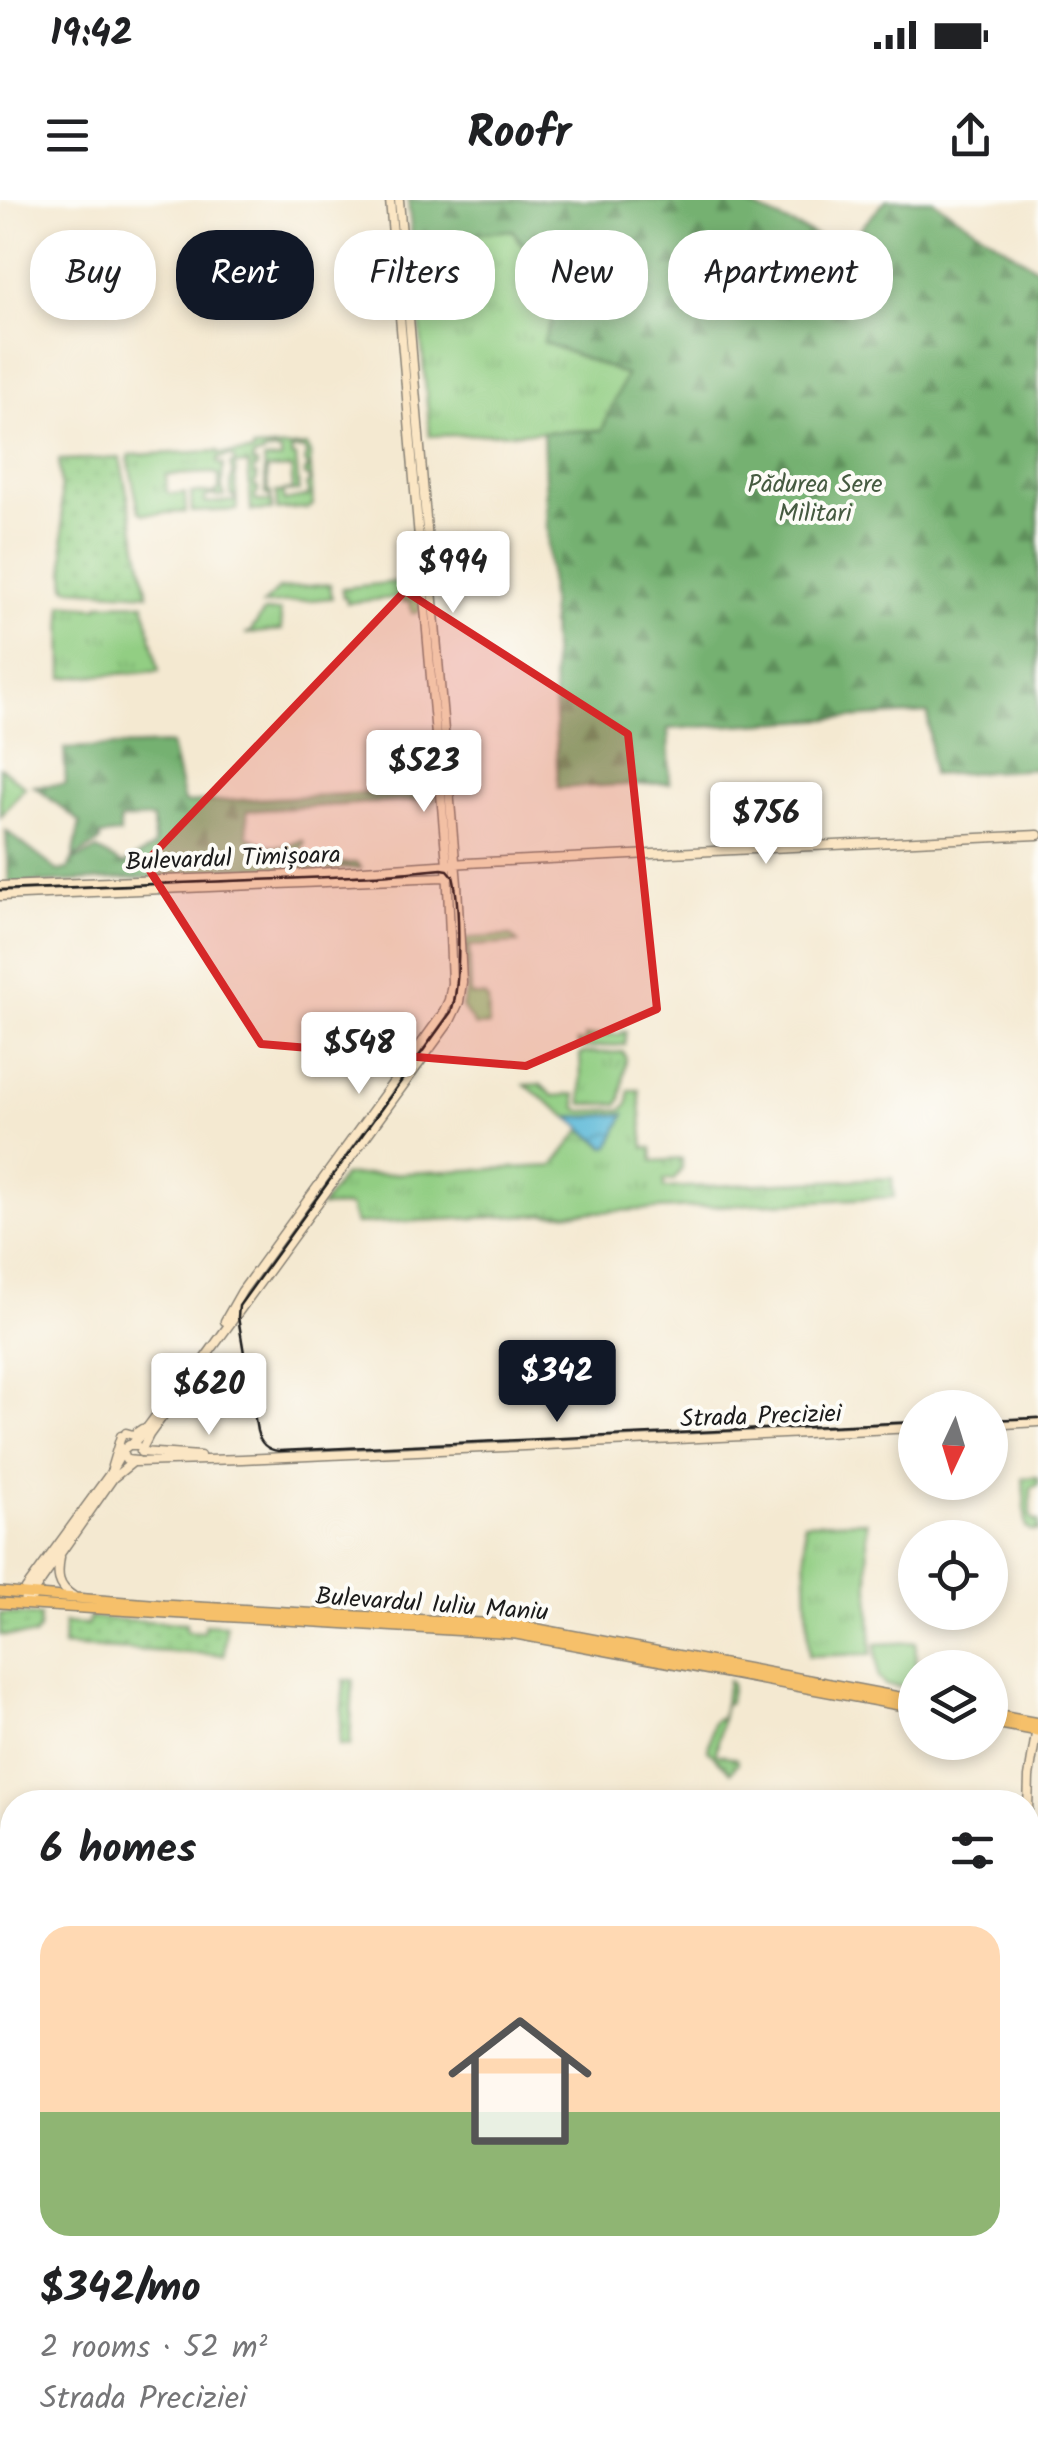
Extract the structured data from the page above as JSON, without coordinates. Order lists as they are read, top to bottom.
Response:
{
  "streets": {
    "main road": ["Bulevardul Timișoara", "Strada Preciziei", "Bulevardul Iuliu Maniu"]
  },
  "parks": ["Pădurea Sere Militari"],
  "north": "bottom",
  "page": {
    "status": "19:42",
    "header": "Roofr",
    "chip": [
      "Buy",
      "Rent",
      "Filters",
      "New",
      "Apartment"
    ],
    "price": [
      "$994",
      "$523",
      "$756",
      "$548",
      "$342",
      "$620"
    ],
    "heading": "6 homes",
    "list": [
      {
        "name": "$342/mo",
        "note": "2 rooms · 52 m² · Strada Preciziei"
      }
    ]
  }
}
